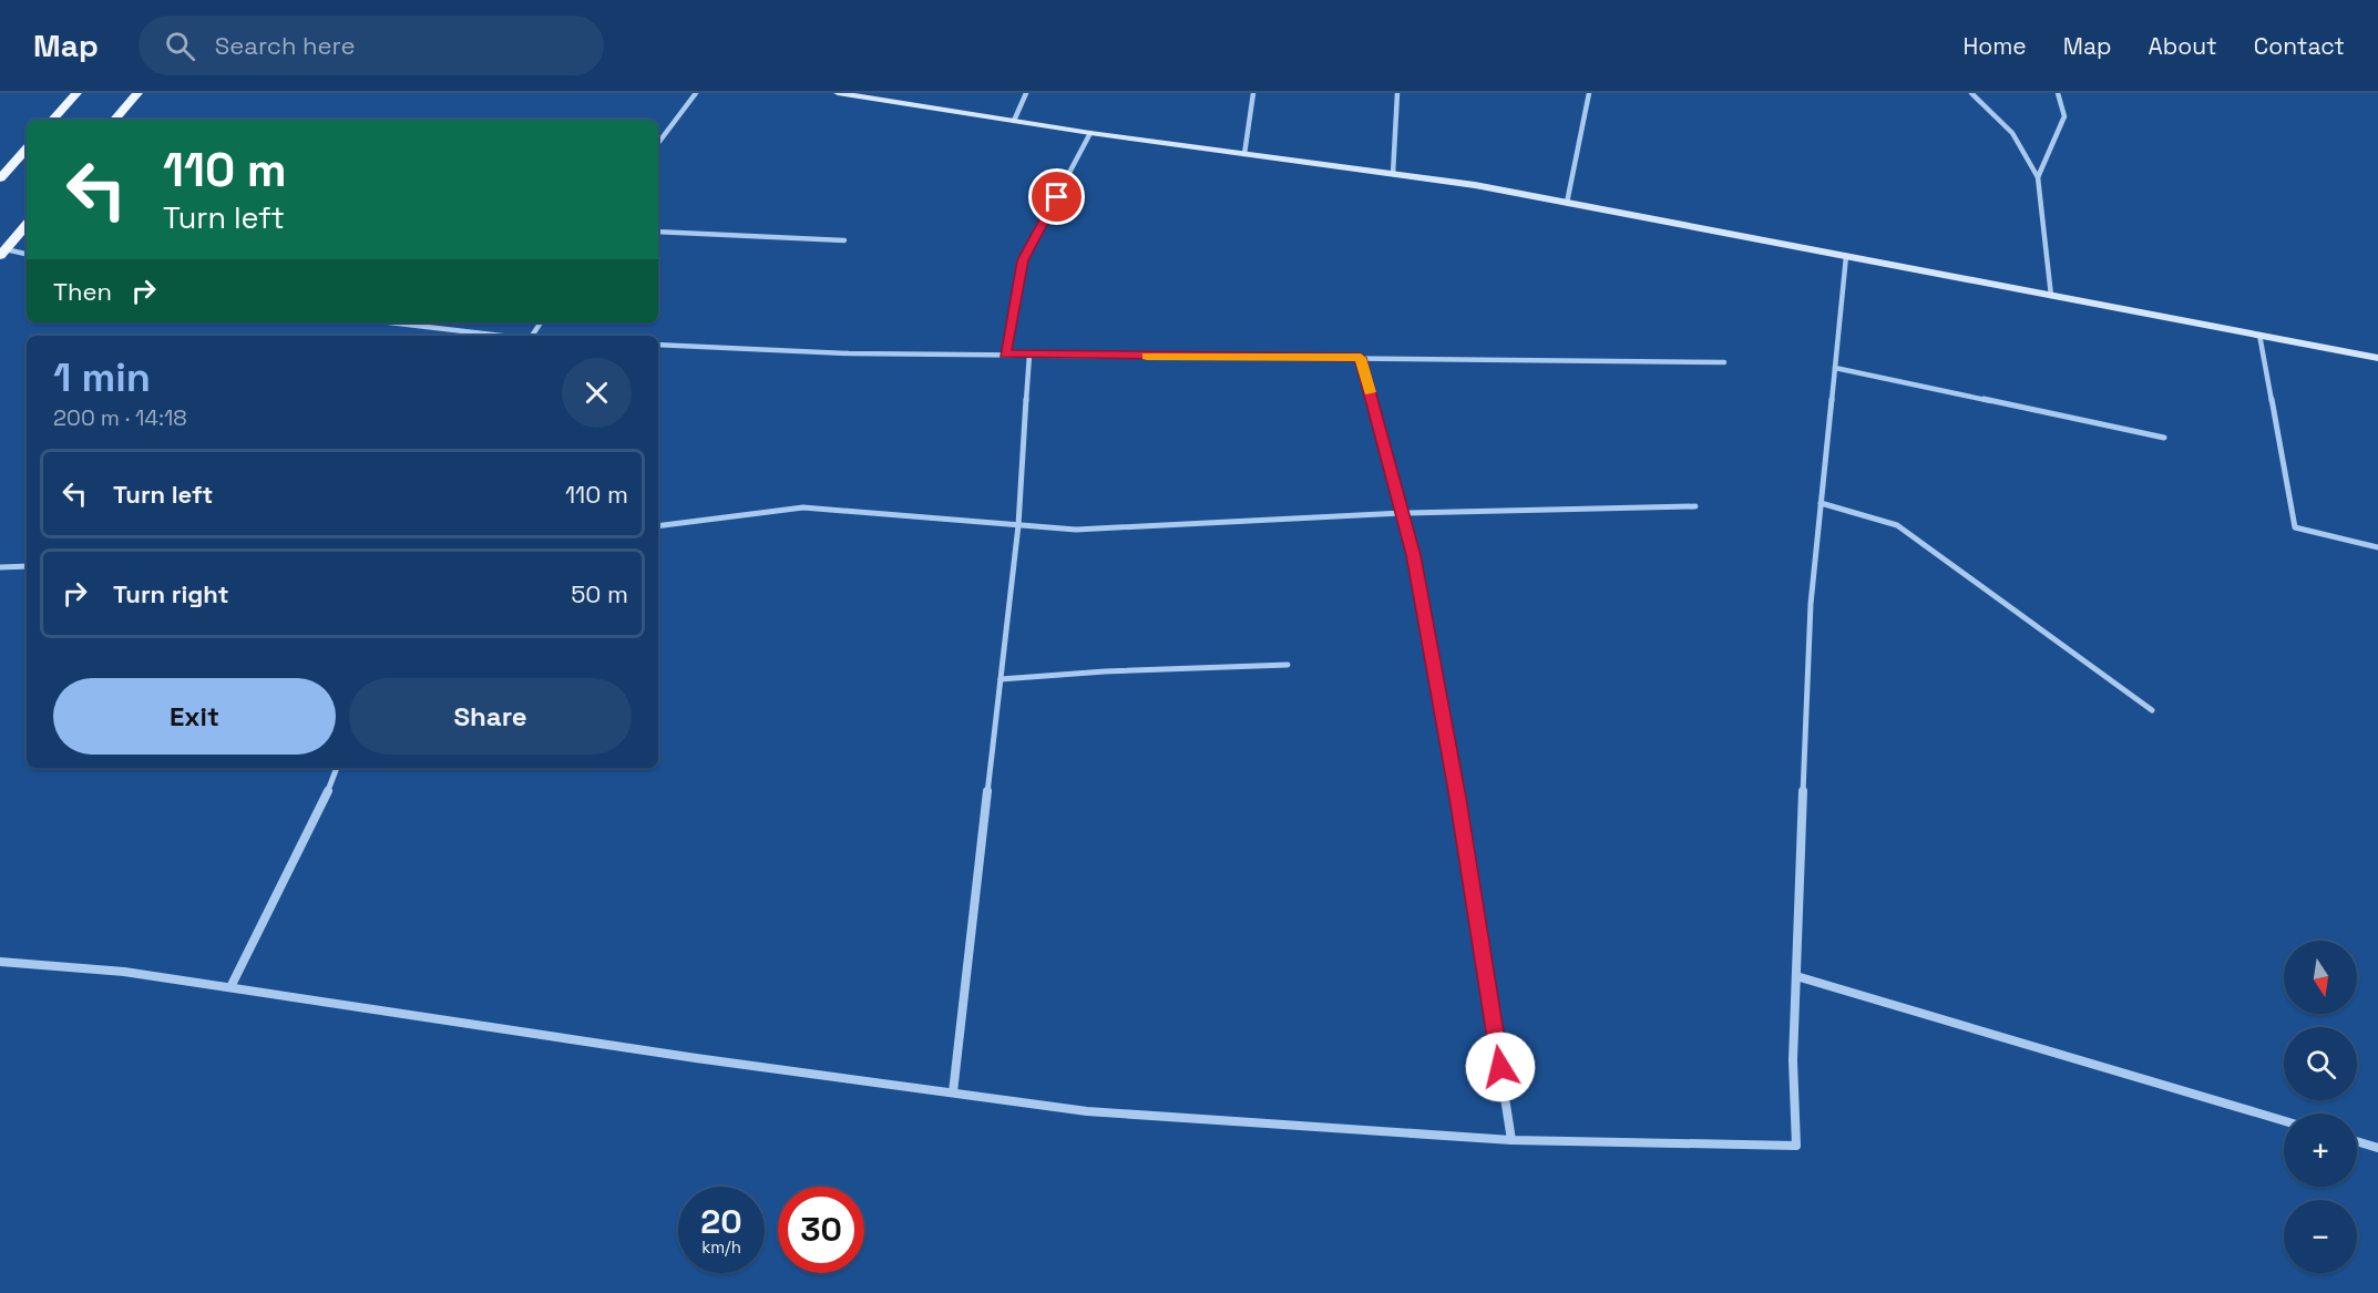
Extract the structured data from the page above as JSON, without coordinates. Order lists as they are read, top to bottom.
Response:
{
  "north": "bottom",
  "page": {
    "header": "Map",
    "search": "Search here",
    "nav": [
      "Home",
      "Map",
      "About",
      "Contact"
    ],
    "turn": ["110 m", "Turn left"],
    "then": "Then",
    "heading": ["1 min", "200 m · 14:18"],
    "list": [
      {
        "name": "Turn left",
        "value": "110 m"
      },
      {
        "name": "Turn right",
        "value": "50 m"
      }
    ],
    "buttons": ["Exit", "Share"],
    "map_buttons": ["+", "−"],
    "speed": "20 km/h",
    "limit": "30"
  }
}
